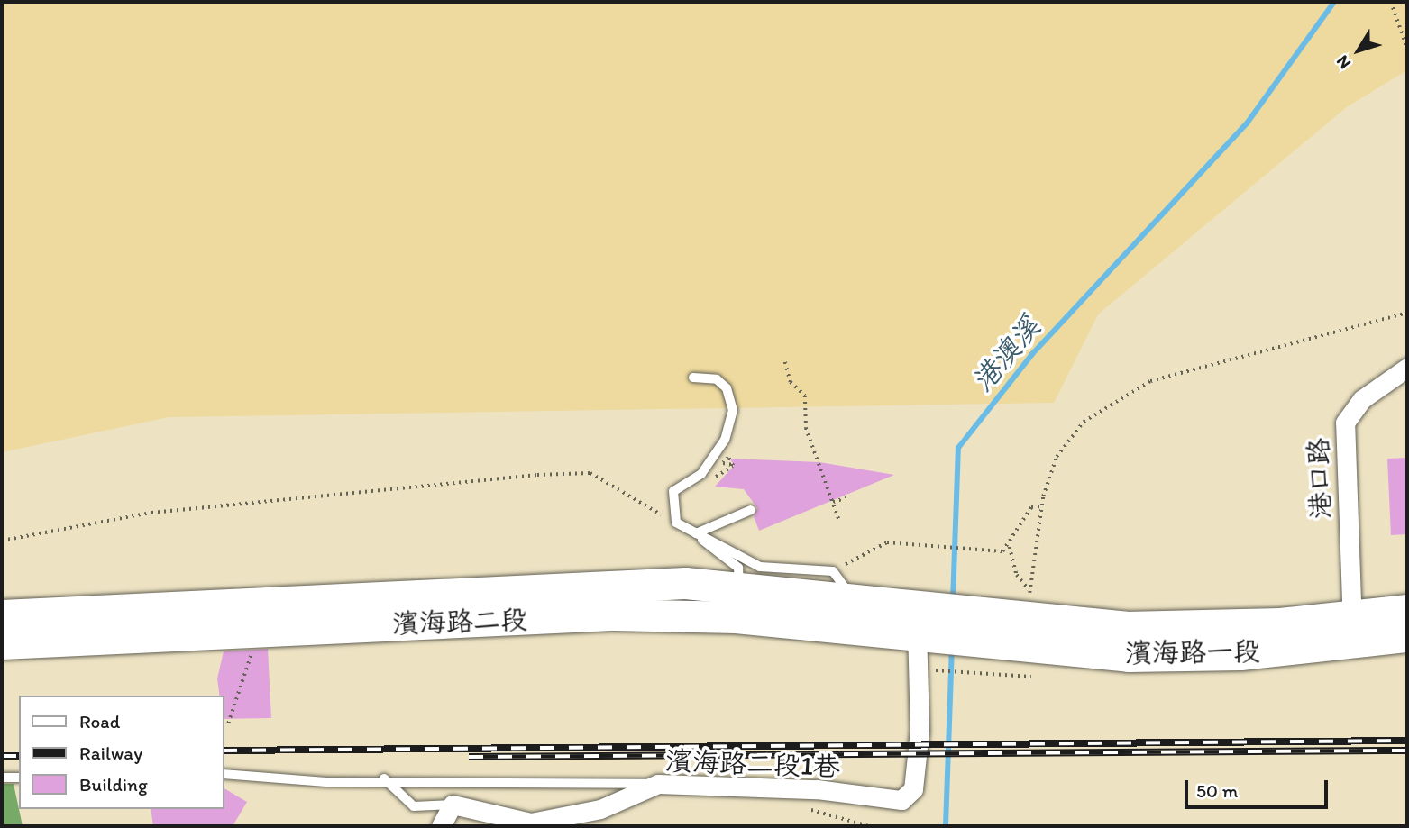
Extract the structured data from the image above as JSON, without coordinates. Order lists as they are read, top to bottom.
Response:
{
  "streets": {
    "main road": ["濱海路二段", "濱海路一段"],
    "street": ["港口路", "濱海路二段1巷"]
  },
  "crossings": [
    ["港口路", "濱海路一段"],
    ["濱海路二段", "濱海路一段"],
    ["濱海路二段", "濱海路二段1巷"],
    ["濱海路一段", "濱海路二段1巷"]
  ],
  "water": ["港澳溪"],
  "legend": ["Road", "Railway", "Building"],
  "scale_bar": "50 m",
  "north": "bottom left"
}
